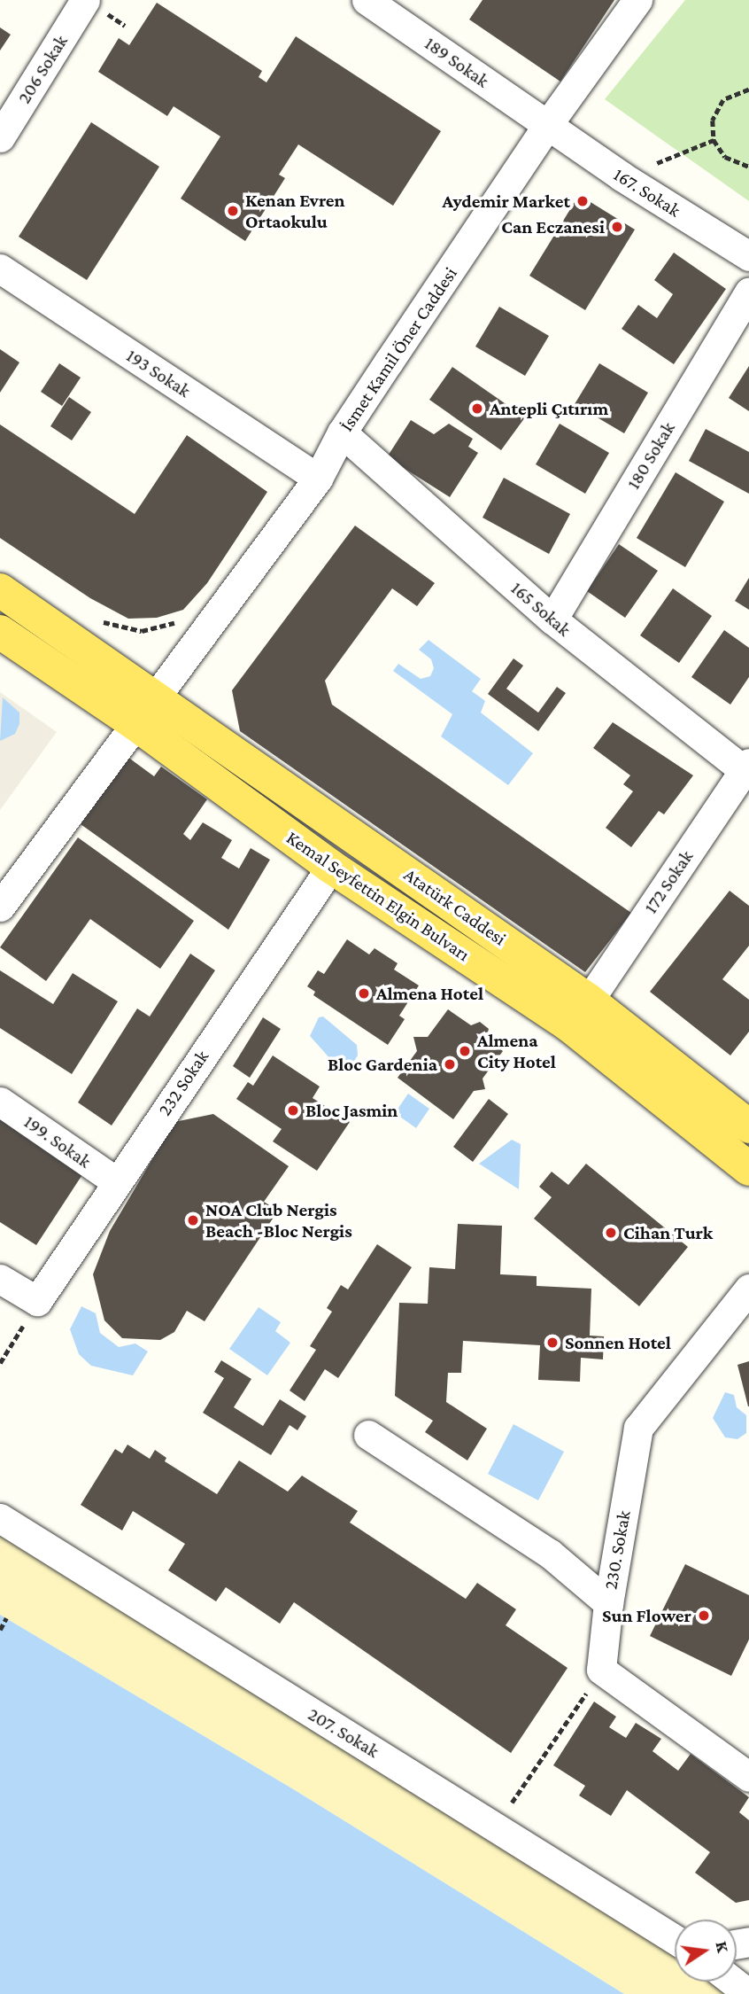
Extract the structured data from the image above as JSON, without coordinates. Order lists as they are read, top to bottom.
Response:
{
  "streets": {
    "main road": ["Kemal Seyfettin Elgin Bulvarı", "Atatürk Caddesi"],
    "street": [
      "189 Sokak",
      "206 Sokak",
      "167. Sokak",
      "İsmet Kamil Öner Caddesi",
      "193 Sokak",
      "180 Sokak",
      "165 Sokak",
      "172 Sokak",
      "232 Sokak",
      "199. Sokak",
      "230. Sokak",
      "207. Sokak"
    ]
  },
  "crossings": [
    ["189 Sokak", "167. Sokak"],
    ["189 Sokak", "İsmet Kamil Öner Caddesi"],
    ["167. Sokak", "İsmet Kamil Öner Caddesi"],
    ["İsmet Kamil Öner Caddesi", "193 Sokak"],
    ["İsmet Kamil Öner Caddesi", "165 Sokak"],
    ["İsmet Kamil Öner Caddesi", "Kemal Seyfettin Elgin Bulvarı"],
    ["İsmet Kamil Öner Caddesi", "Atatürk Caddesi"],
    ["180 Sokak", "165 Sokak"],
    ["165 Sokak", "172 Sokak"],
    ["172 Sokak", "Atatürk Caddesi"],
    ["Kemal Seyfettin Elgin Bulvarı", "232 Sokak"],
    ["232 Sokak", "199. Sokak"]
  ],
  "places": [
    "Aydemir Market",
    "Kenan Evren Ortaokulu",
    "Can Eczanesi",
    "Antepli Çıtırım",
    "Almena Hotel",
    "Almena City Hotel",
    "Bloc Gardenia",
    "Bloc Jasmin",
    "NOA Club Nergis Beach -Bloc Nergis",
    "Cihan Turk",
    "Sonnen Hotel",
    "Sun Flower"
  ],
  "north": "right"
}
